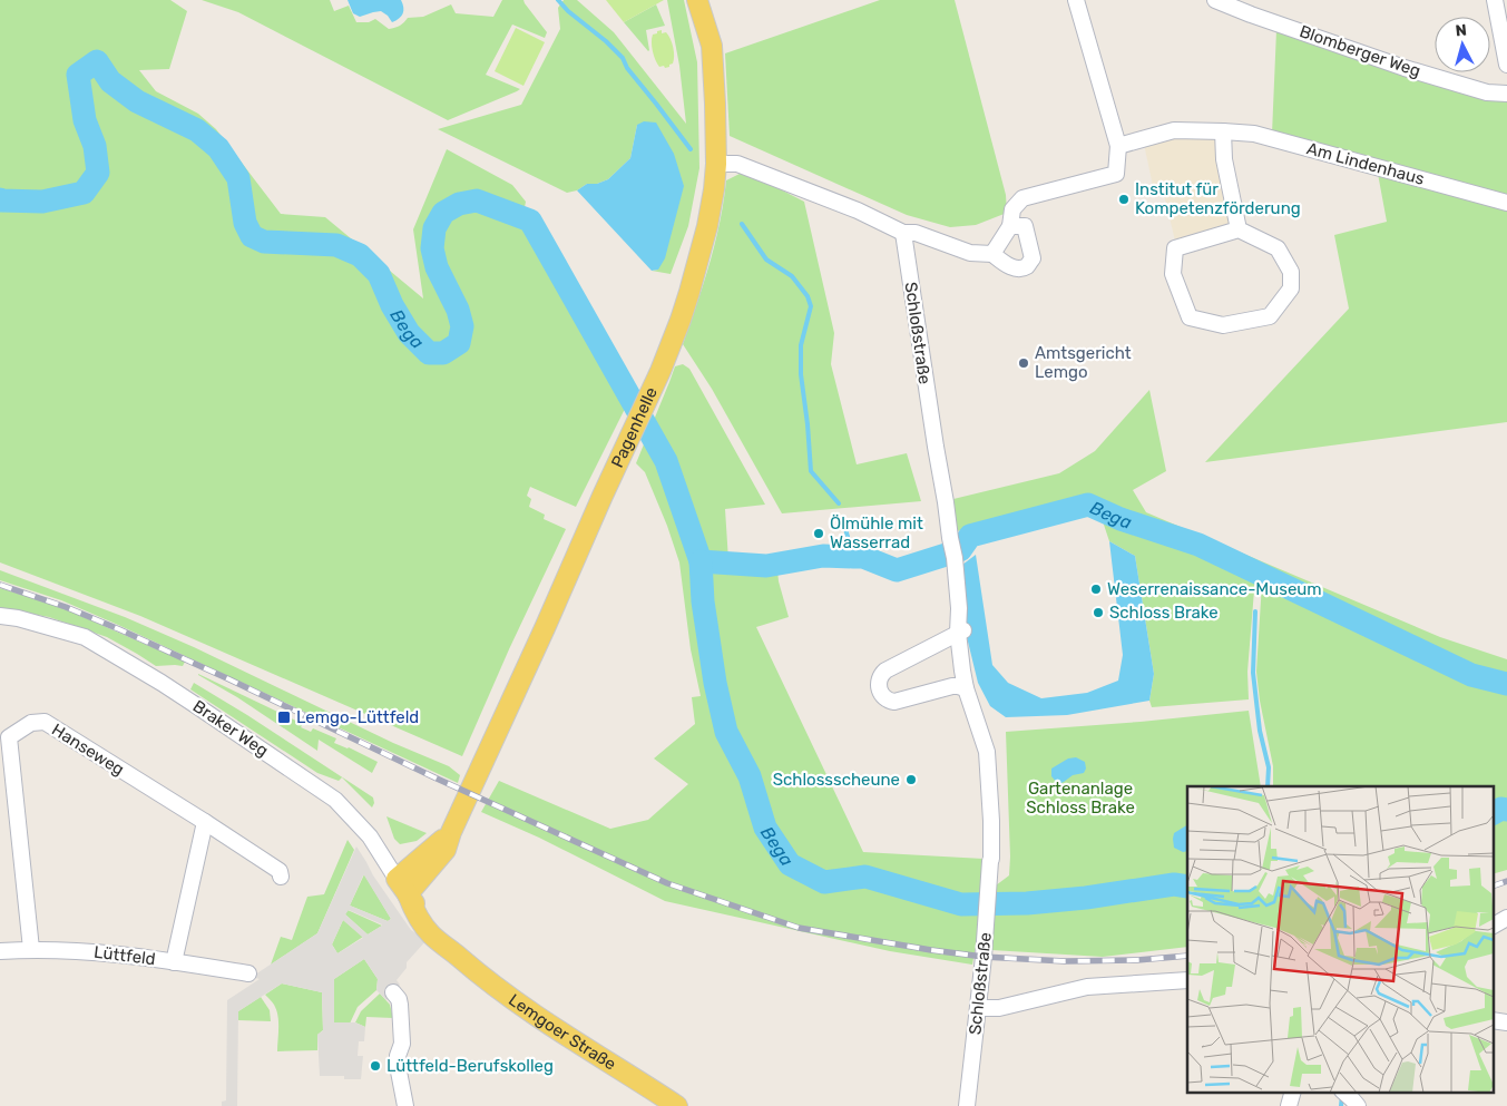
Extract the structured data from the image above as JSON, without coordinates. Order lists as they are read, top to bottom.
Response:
{
  "streets": {
    "main road": ["Pagenhelle", "Lemgoer Straße"],
    "street": [
      "Blomberger Weg",
      "Am Lindenhaus",
      "Schloßstraße",
      "Braker Weg",
      "Hanseweg",
      "Lüttfeld"
    ]
  },
  "crossings": [
    ["Pagenhelle", "Braker Weg"],
    ["Pagenhelle", "Lemgoer Straße"],
    ["Braker Weg", "Lemgoer Straße"],
    ["Hanseweg", "Lüttfeld"]
  ],
  "water": ["Bega"],
  "parks": ["Gartenanlage Schloss Brake"],
  "places": {
    "other": [
      "Institut für Kompetenzförderung",
      "Amtsgericht Lemgo",
      "Ölmühle mit Wasserrad",
      "Weserrenaissance-Museum",
      "Schloss Brake",
      "Schlossscheune",
      "Lüttfeld-Berufskolleg"
    ],
    "transit": ["Lemgo-Lüttfeld"]
  },
  "north": "top"
}
